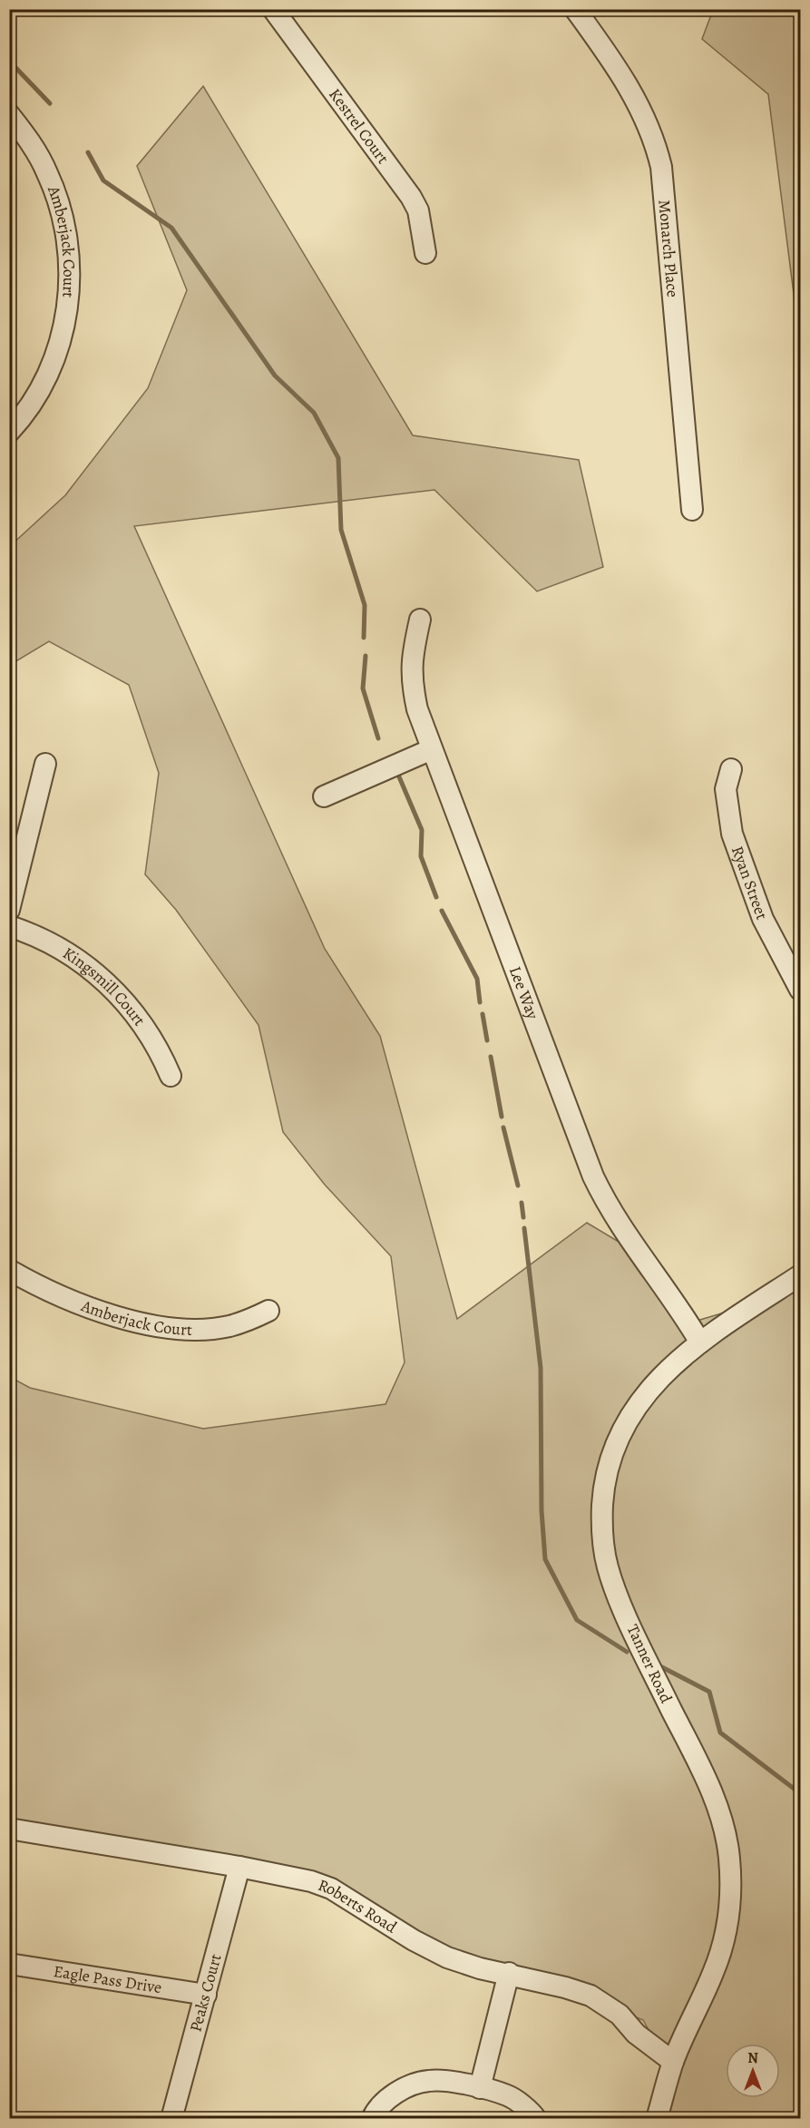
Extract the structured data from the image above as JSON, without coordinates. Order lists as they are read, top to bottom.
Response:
{
  "streets": {
    "street": [
      "Kestrel Court",
      "Amberjack Court",
      "Monarch Place",
      "Ryan Street",
      "Kingsmill Court",
      "Lee Way",
      "Tanner Road",
      "Roberts Road",
      "Eagle Pass Drive",
      "Peaks Court"
    ]
  },
  "crossings": [
    ["Lee Way", "Tanner Road"],
    ["Tanner Road", "Roberts Road"],
    ["Roberts Road", "Peaks Court"],
    ["Eagle Pass Drive", "Peaks Court"]
  ],
  "north": "top"
}
